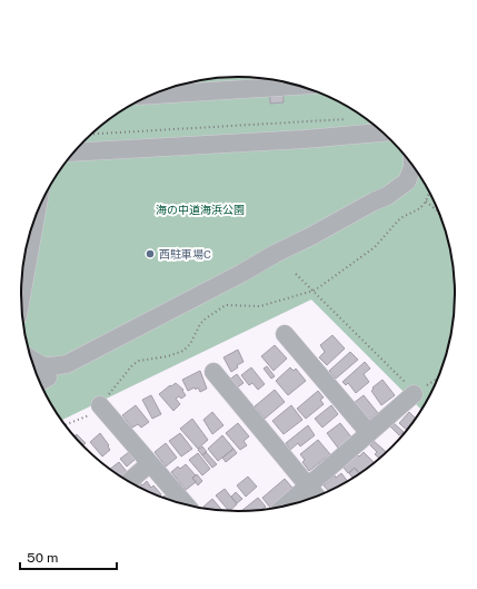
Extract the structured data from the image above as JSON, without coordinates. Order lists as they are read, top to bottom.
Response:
{
  "parks": ["海の中道海浜公園"],
  "places": ["西駐車場C"],
  "scale_bar": "50 m"
}
